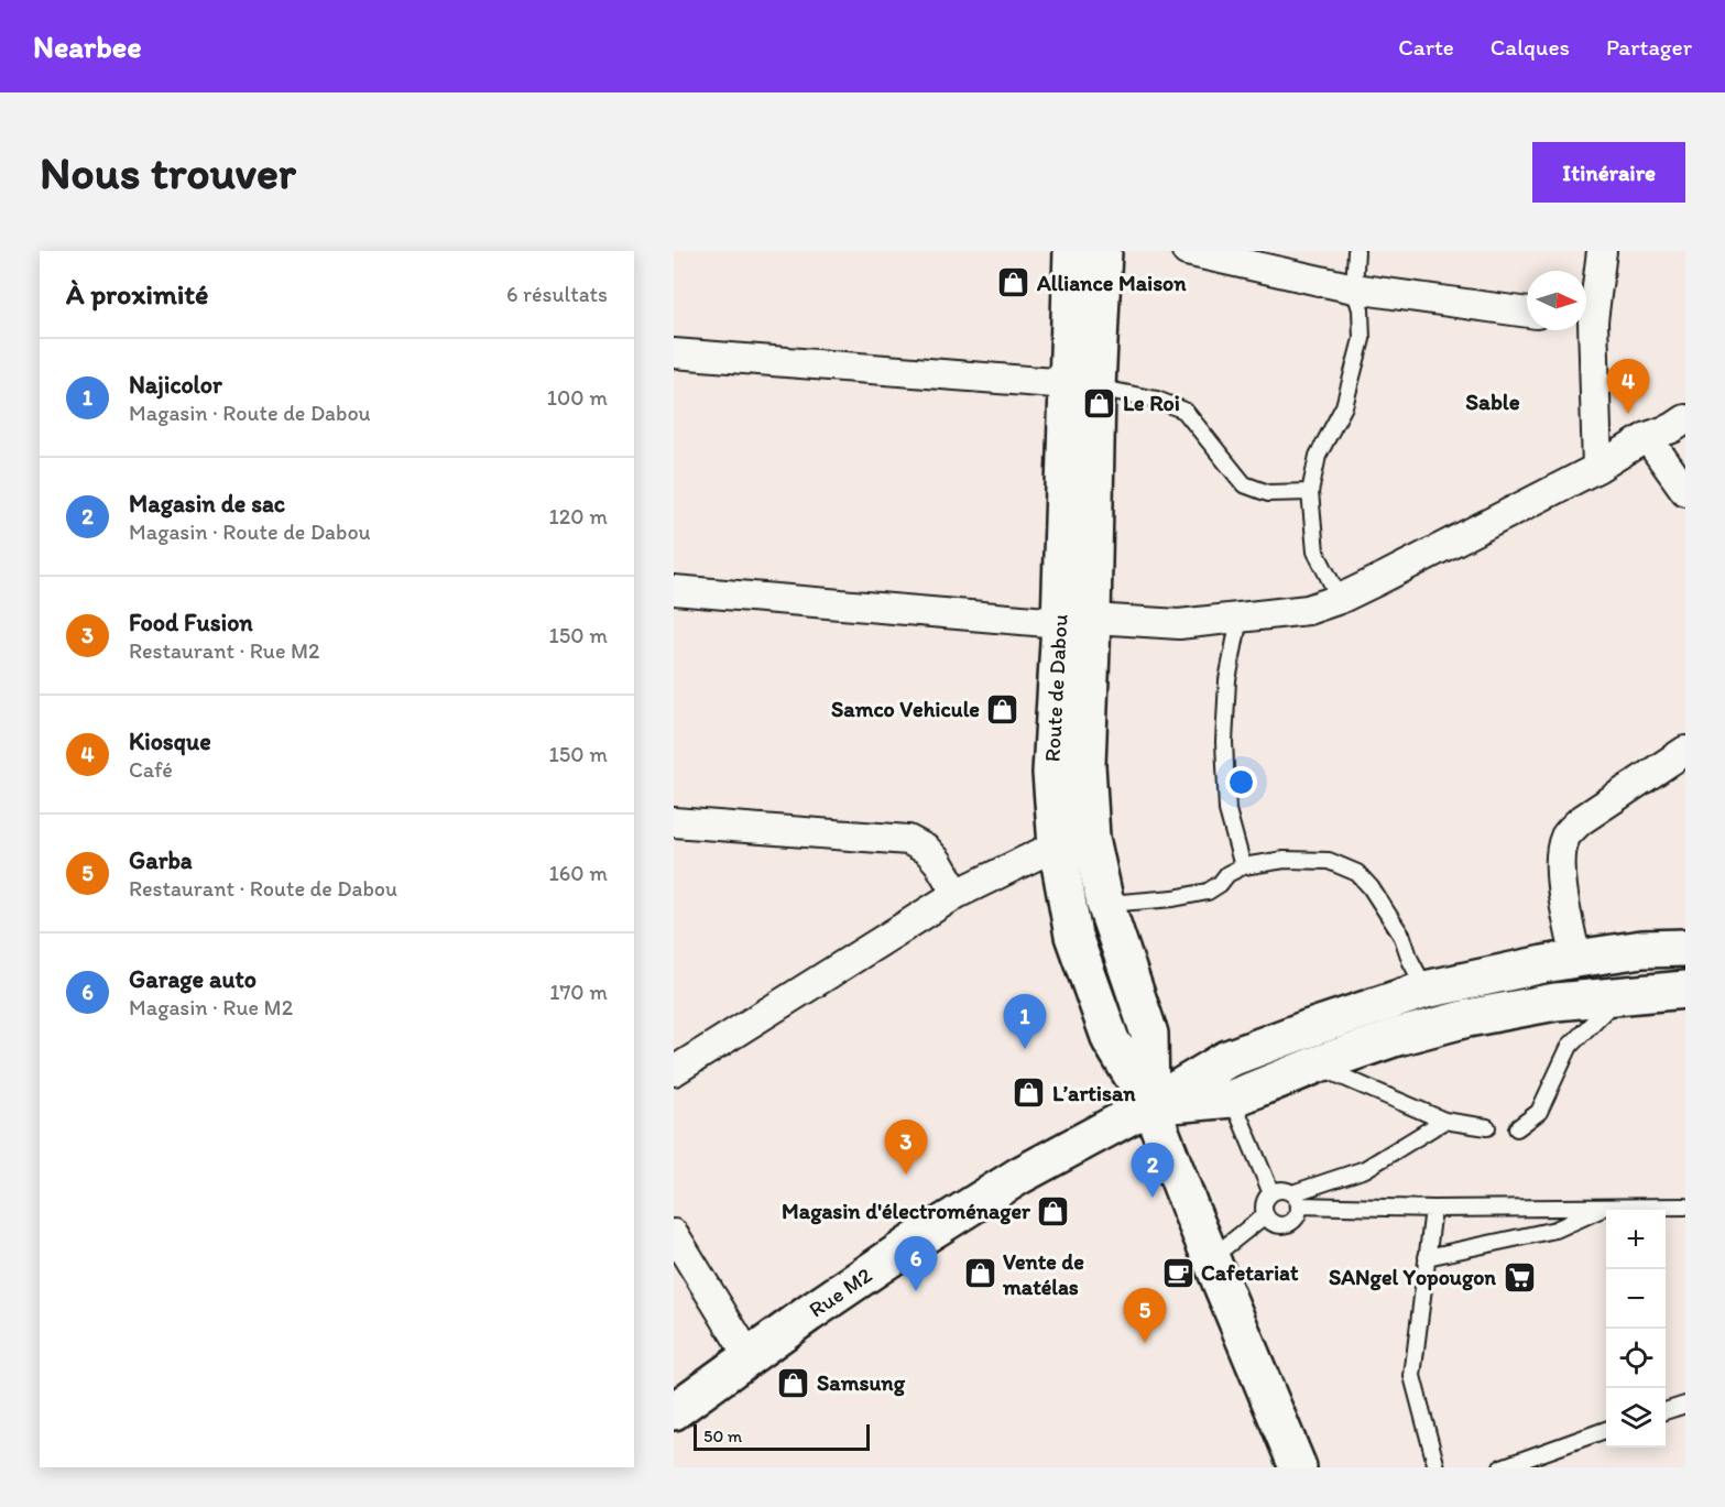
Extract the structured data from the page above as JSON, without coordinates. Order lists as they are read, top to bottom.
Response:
{
  "streets": {
    "street": ["Route de Dabou", "Rue M2"]
  },
  "crossings": [
    ["Route de Dabou", "Rue M2"]
  ],
  "districts": ["Sable"],
  "places": {
    "shop": [
      "Alliance Maison",
      "Le Roi",
      "Samco Vehicule",
      "L’artisan",
      "Magasin d'électroménager",
      "Vente de matélas",
      "Samsung"
    ],
    "cafe": ["Cafetariat"],
    "supermarket": ["SANgel Yopougon"]
  },
  "scale_bar": "50 m",
  "north": "right",
  "page": {
    "header": "Nearbee",
    "nav": ["Carte", "Calques", "Partager"],
    "buttons": "Itinéraire",
    "title": "Nous trouver",
    "heading": ["À proximité", "6 résultats"],
    "list": [
      {
        "mark": "1",
        "name": "Najicolor",
        "note": "Magasin · Route de Dabou",
        "value": "100 m"
      },
      {
        "mark": "2",
        "name": "Magasin de sac",
        "note": "Magasin · Route de Dabou",
        "value": "120 m"
      },
      {
        "mark": "3",
        "name": "Food Fusion",
        "note": "Restaurant · Rue M2",
        "value": "150 m"
      },
      {
        "mark": "4",
        "name": "Kiosque",
        "note": "Café",
        "value": "150 m"
      },
      {
        "mark": "5",
        "name": "Garba",
        "note": "Restaurant · Route de Dabou",
        "value": "160 m"
      },
      {
        "mark": "6",
        "name": "Garage auto",
        "note": "Magasin · Rue M2",
        "value": "170 m"
      }
    ],
    "pins": [
      "4",
      "1",
      "3",
      "2",
      "6",
      "5"
    ],
    "map_buttons": ["+", "−"],
    "scale": "50 m"
  }
}
